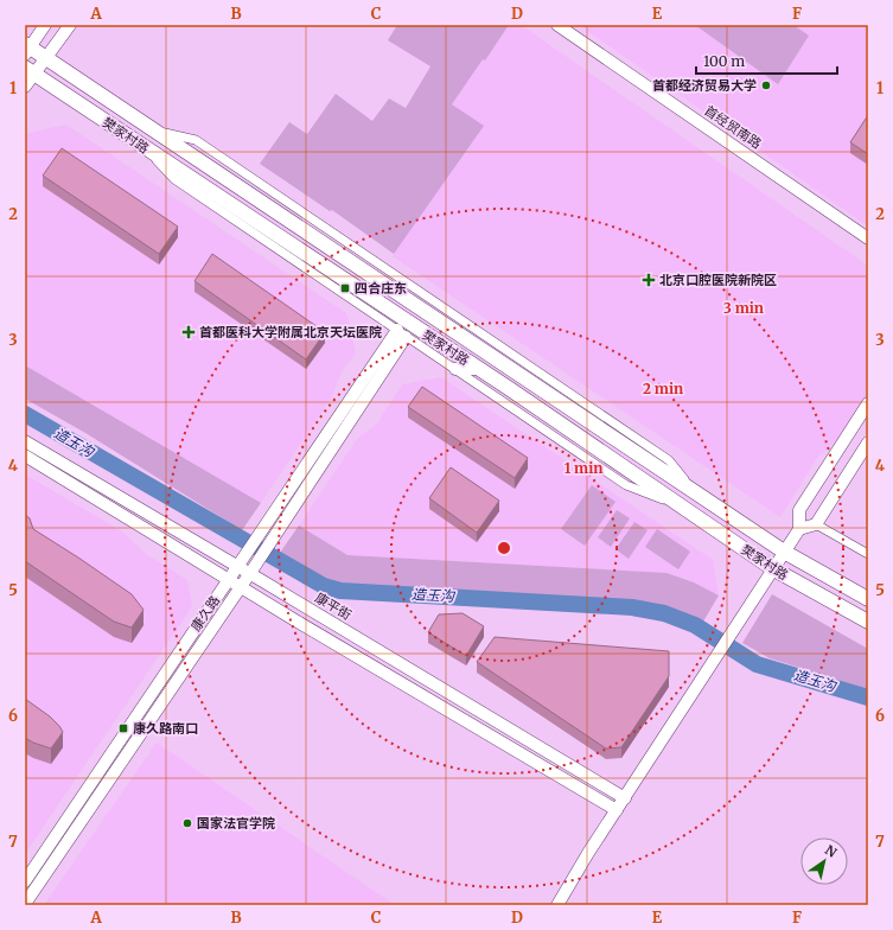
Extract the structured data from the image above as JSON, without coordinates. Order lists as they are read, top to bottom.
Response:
{
  "streets": {
    "main road": ["樊家村路"],
    "street": ["首经贸南路", "康平街", "康久路"]
  },
  "crossings": [
    ["康平街", "康久路"]
  ],
  "water": ["造玉沟"],
  "places": {
    "other": ["首都经济贸易大学", "国家法官学院"],
    "health": ["北京口腔医院新院区", "首都医科大学附属北京天坛医院"],
    "transit": ["四合庄东", "康久路南口"]
  },
  "scale_bar": "100 m",
  "north": "top right",
  "grid": {
    "columns": [
      "A",
      "B",
      "C",
      "D",
      "E",
      "F"
    ],
    "rows": [
      "1",
      "2",
      "3",
      "4",
      "5",
      "6",
      "7"
    ]
  },
  "rings": ["3 min", "2 min", "1 min"]
}
